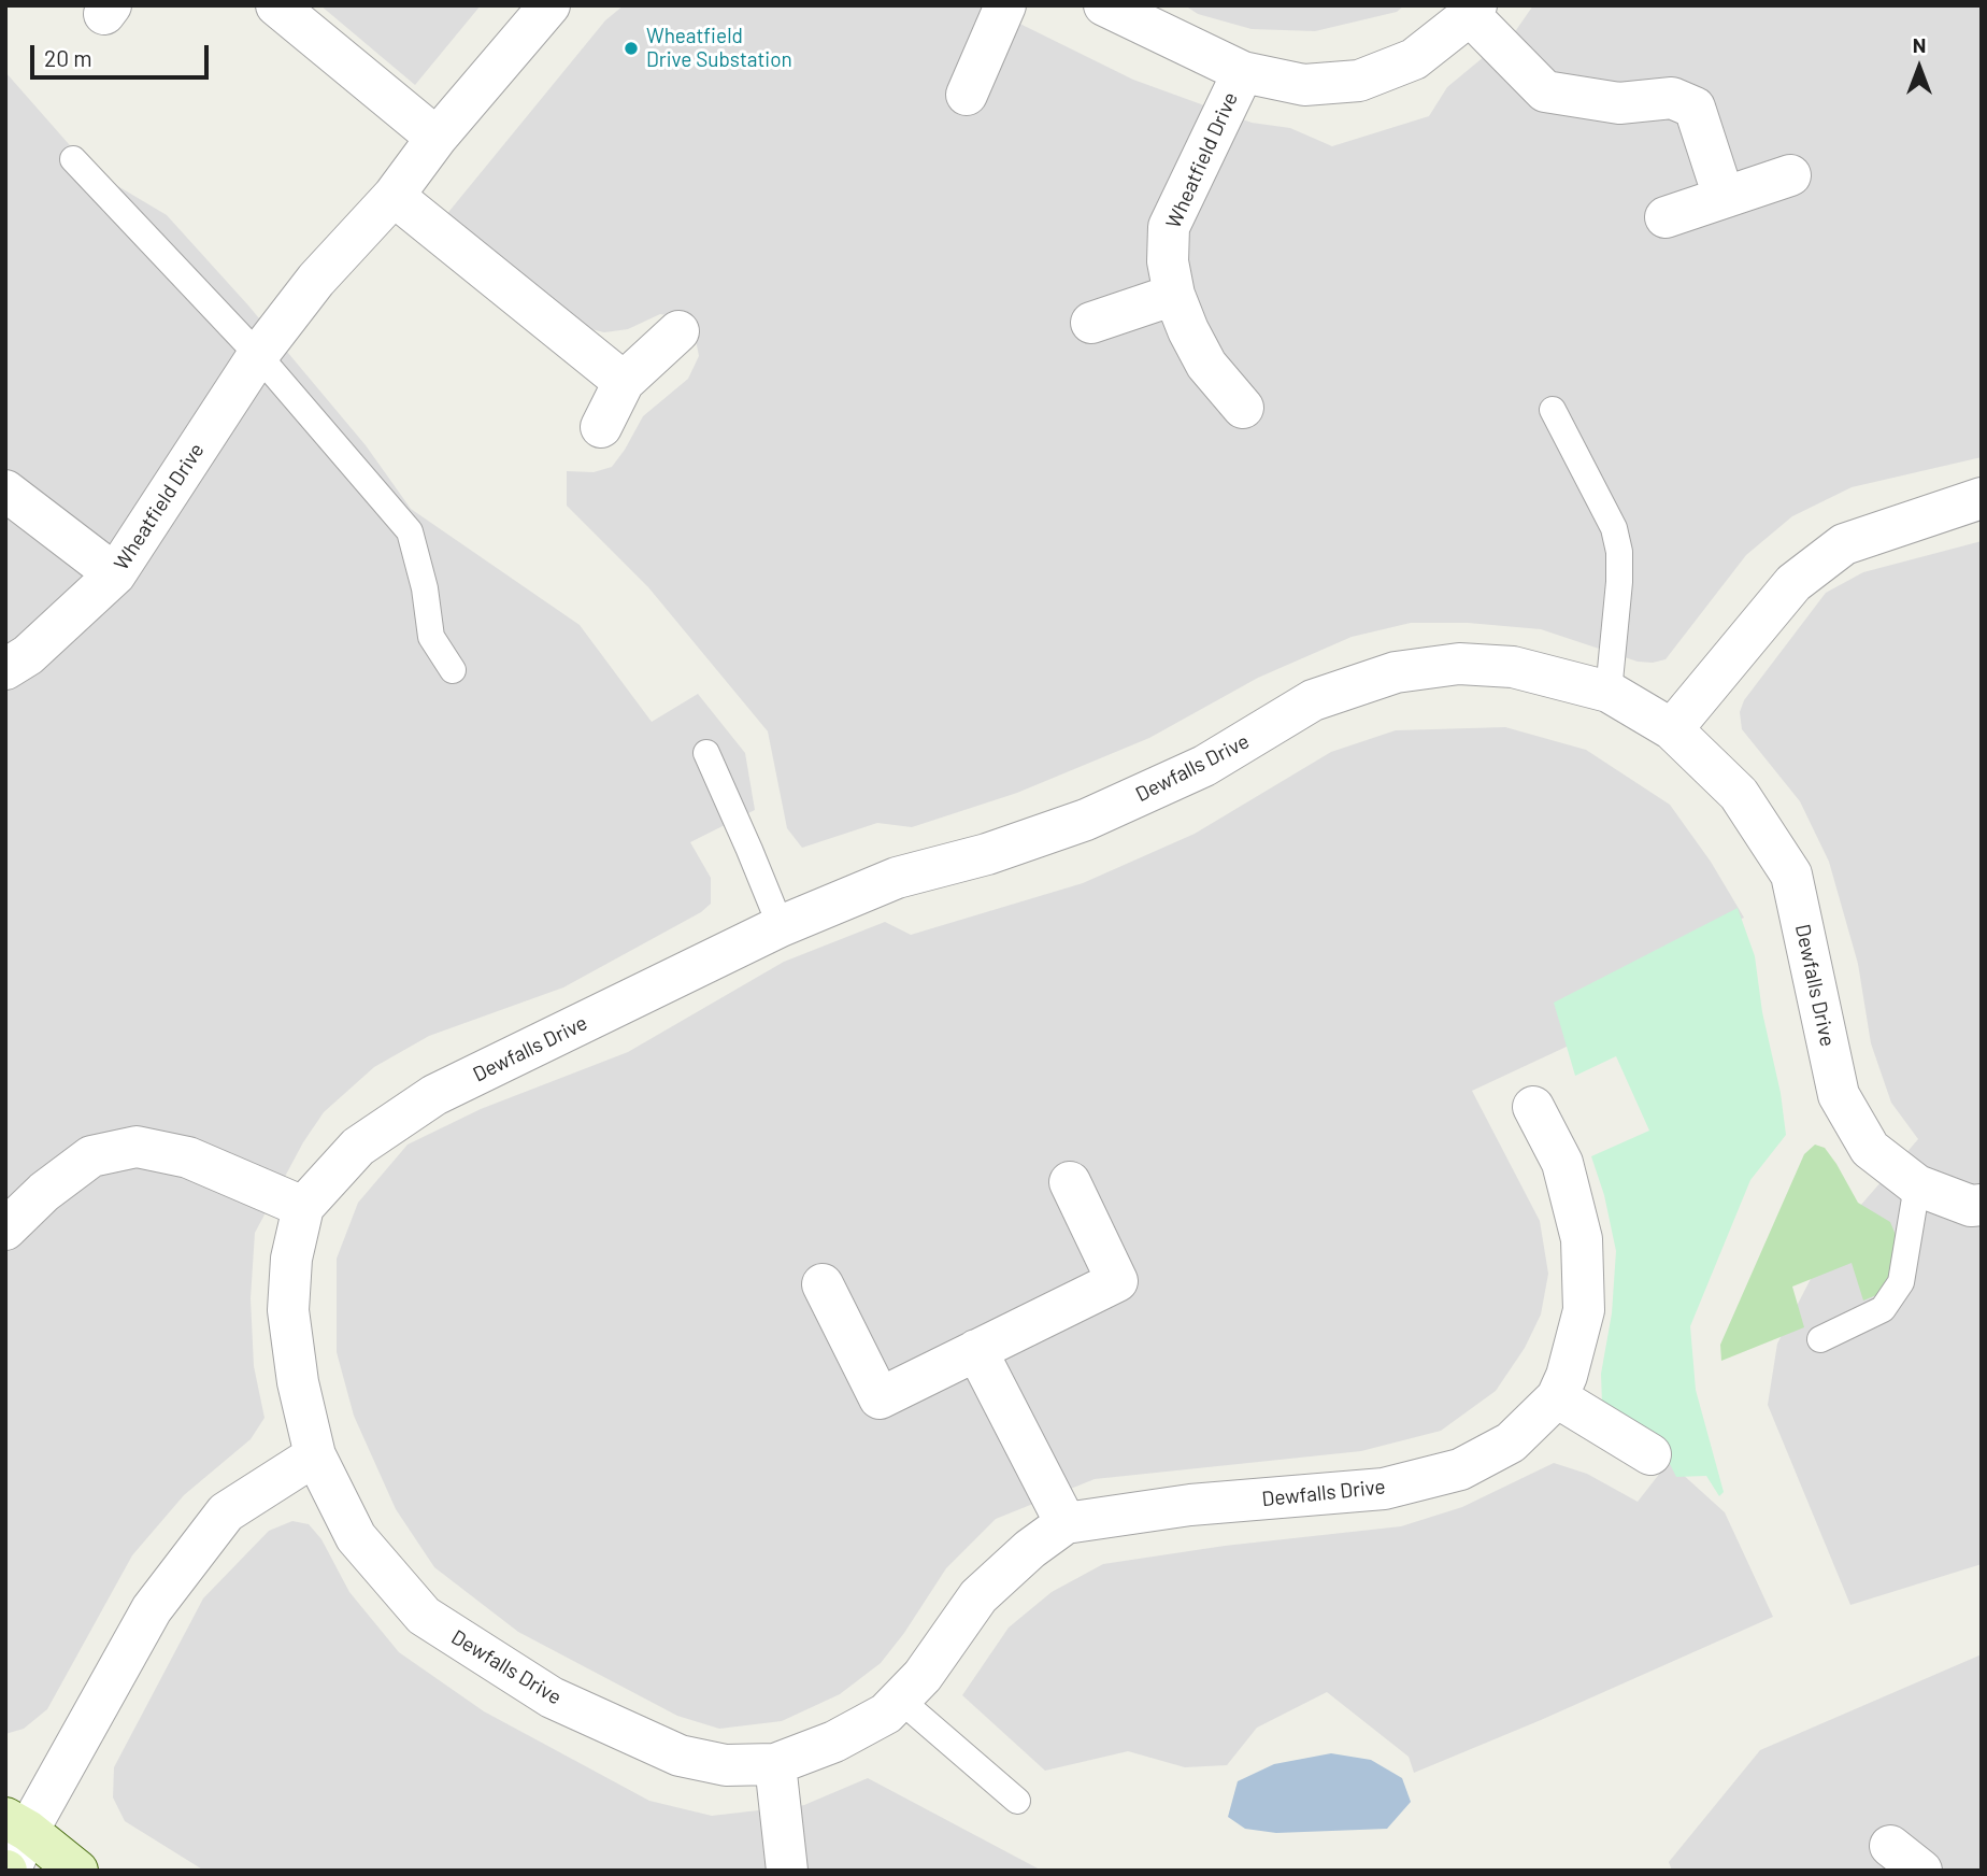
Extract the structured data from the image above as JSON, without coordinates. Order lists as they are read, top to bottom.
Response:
{
  "streets": {
    "street": ["Wheatfield Drive", "Dewfalls Drive"]
  },
  "places": ["Wheatfield Drive Substation"],
  "scale_bar": "20 m",
  "north": "top"
}
